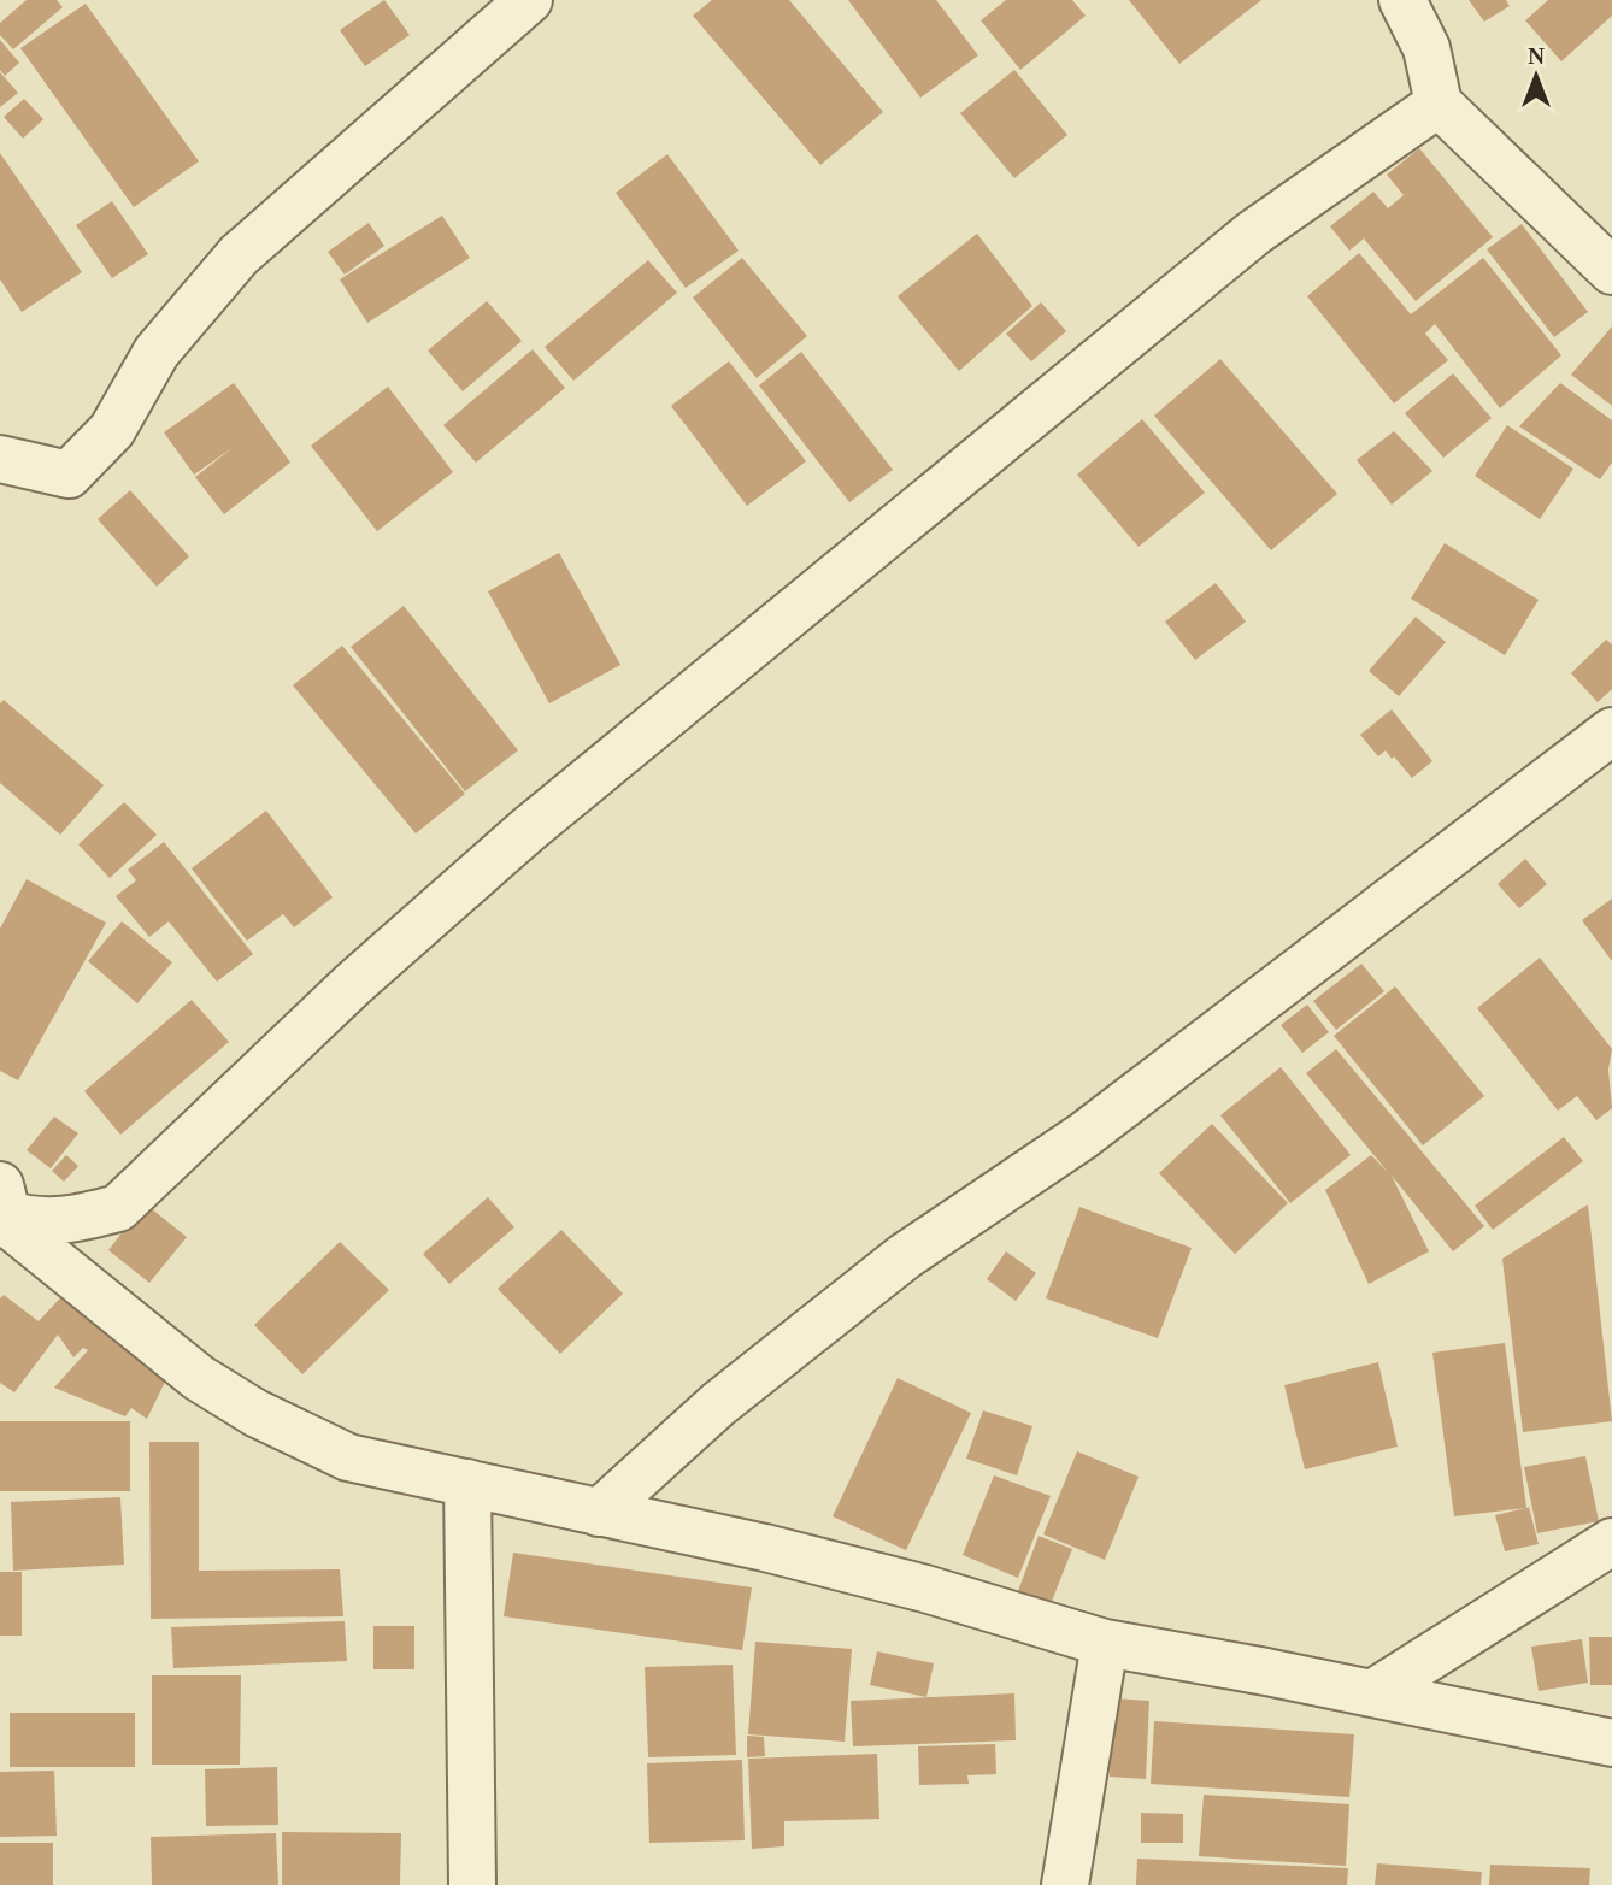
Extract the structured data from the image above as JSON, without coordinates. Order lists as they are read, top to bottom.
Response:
{
  "north": "top"
}
